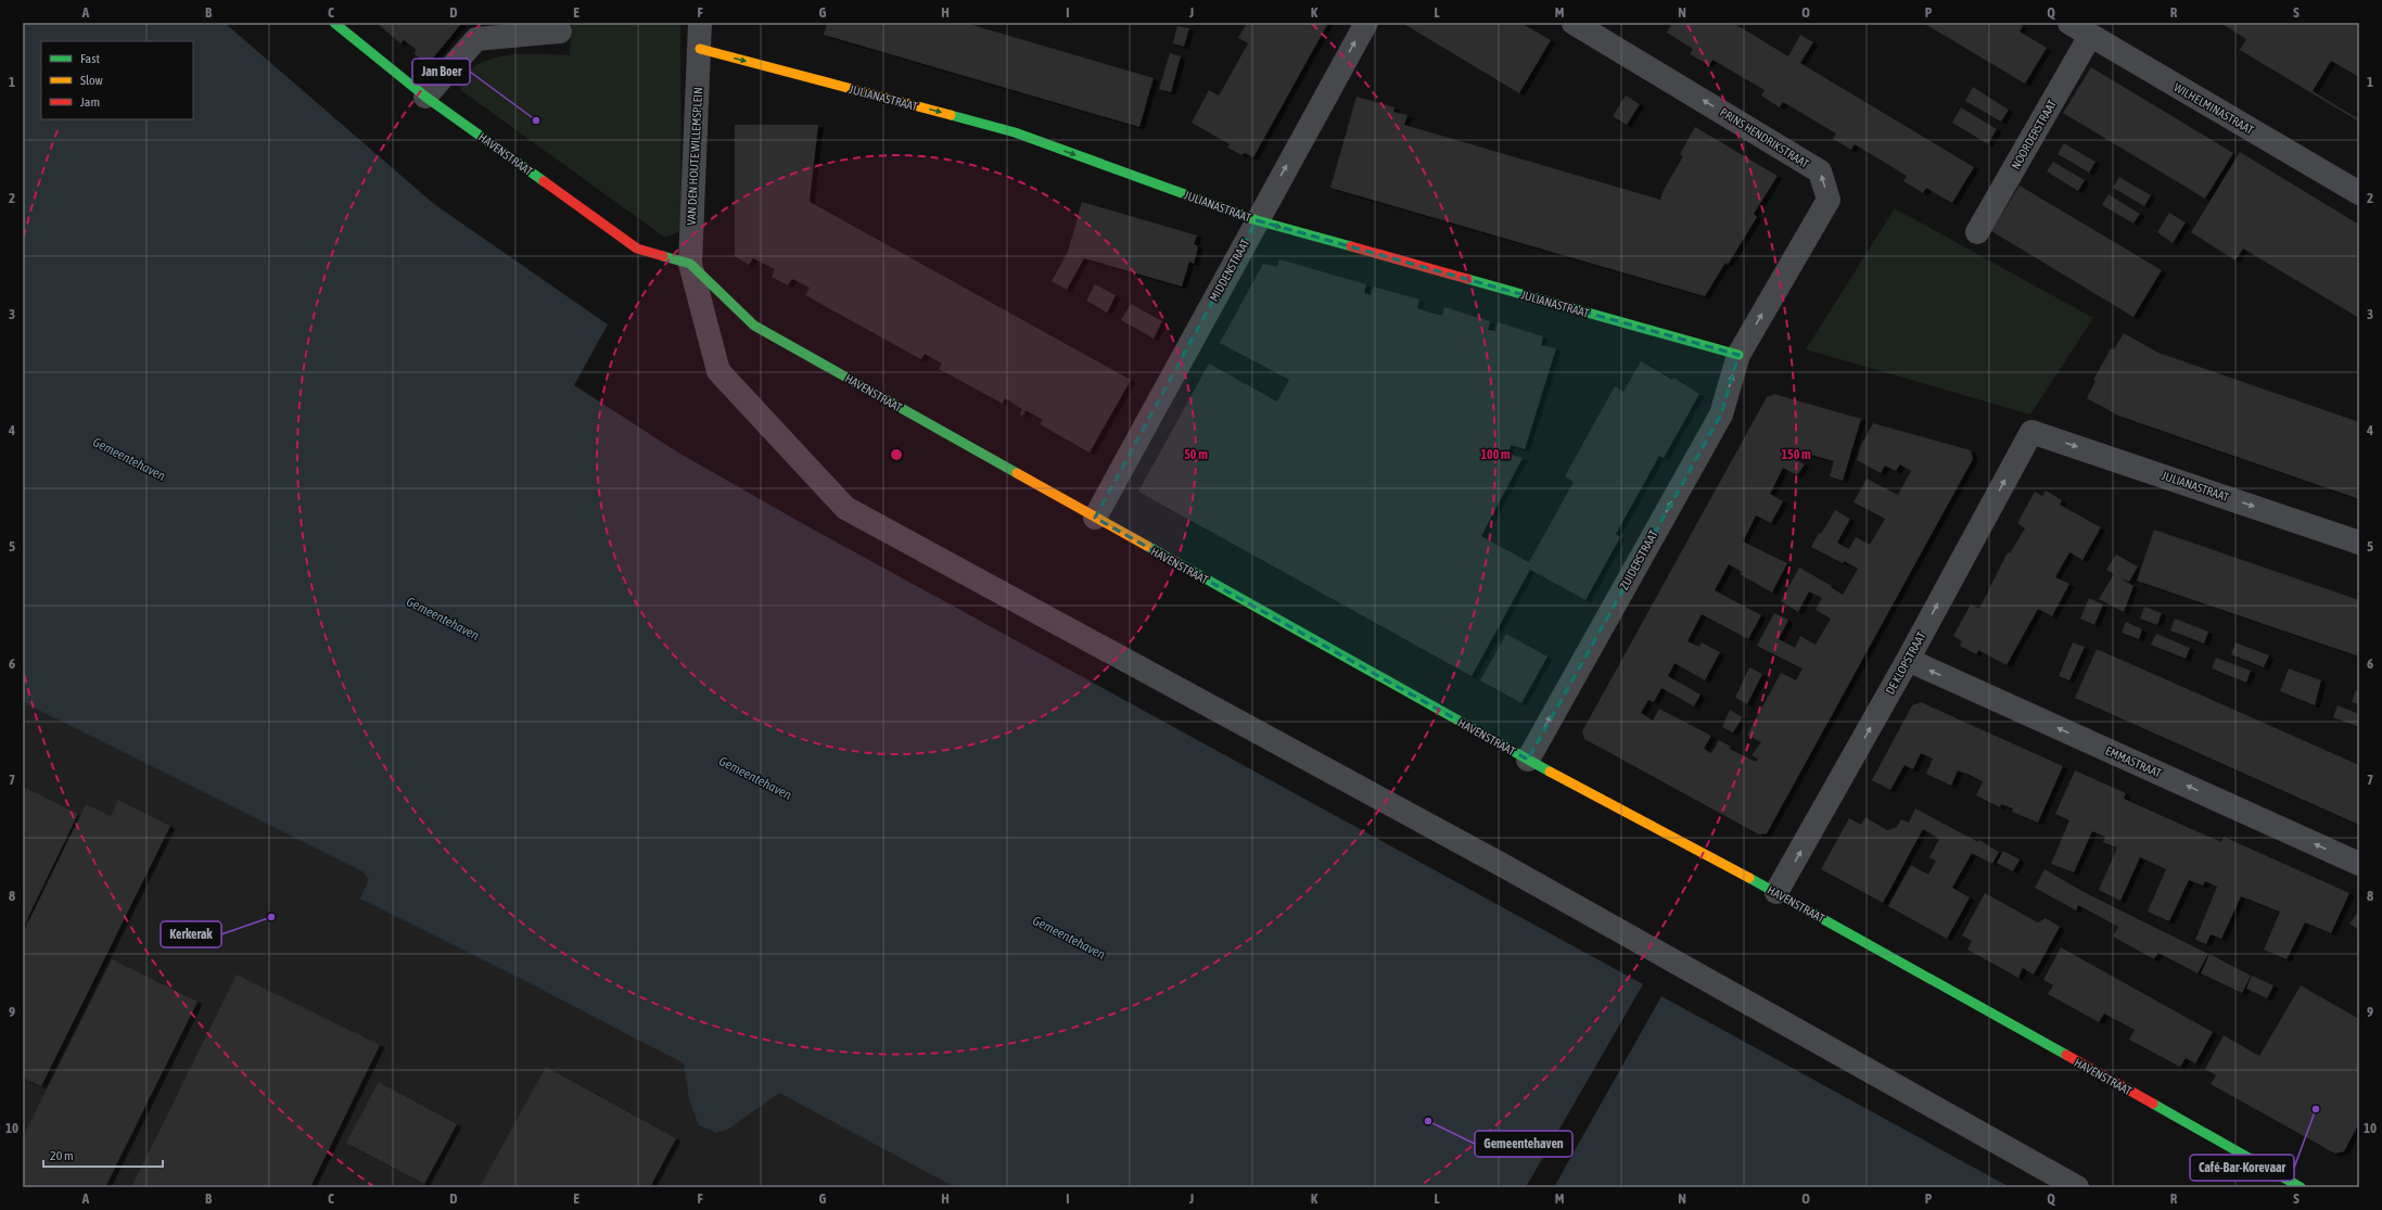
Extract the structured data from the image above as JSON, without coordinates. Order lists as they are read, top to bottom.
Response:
{
  "streets": {
    "street": [
      "JULIANASTRAAT",
      "WILHELMINASTRAAT",
      "NOORDERSTRAAT",
      "PRINS HENDRIKSTRAAT",
      "HAVENSTRAAT",
      "VAN DEN HOUTE WILLEMSPLEIN",
      "MIDDENSTRAAT",
      "ZUIDERSTRAAT",
      "DE KLOPSTRAAT",
      "EMMASTRAAT"
    ]
  },
  "crossings": [
    ["JULIANASTRAAT", "PRINS HENDRIKSTRAAT"],
    ["JULIANASTRAAT", "VAN DEN HOUTE WILLEMSPLEIN"],
    ["JULIANASTRAAT", "MIDDENSTRAAT"],
    ["JULIANASTRAAT", "ZUIDERSTRAAT"],
    ["JULIANASTRAAT", "DE KLOPSTRAAT"],
    ["WILHELMINASTRAAT", "NOORDERSTRAAT"],
    ["PRINS HENDRIKSTRAAT", "ZUIDERSTRAAT"],
    ["HAVENSTRAAT", "VAN DEN HOUTE WILLEMSPLEIN"],
    ["HAVENSTRAAT", "MIDDENSTRAAT"],
    ["HAVENSTRAAT", "ZUIDERSTRAAT"],
    ["HAVENSTRAAT", "DE KLOPSTRAAT"],
    ["DE KLOPSTRAAT", "EMMASTRAAT"]
  ],
  "one_way": [
    "JULIANASTRAAT",
    "MIDDENSTRAAT",
    "ZUIDERSTRAAT",
    "DE KLOPSTRAAT",
    "EMMASTRAAT"
  ],
  "water": ["Gemeentehaven"],
  "places": [
    "Jan Boer",
    "Kerkerak",
    "Café-Bar-Korevaar",
    "Gemeentehaven"
  ],
  "legend": ["Fast", "Slow", "Jam"],
  "scale_bar": "20 m",
  "grid": {
    "columns": [
      "A",
      "B",
      "C",
      "D",
      "E",
      "F",
      "G",
      "H",
      "I",
      "J",
      "K",
      "L",
      "M",
      "N",
      "O",
      "P",
      "Q",
      "R",
      "S"
    ],
    "rows": [
      "1",
      "2",
      "3",
      "4",
      "5",
      "6",
      "7",
      "8",
      "9",
      "10"
    ]
  },
  "rings": ["50 m", "100 m", "150 m"]
}
